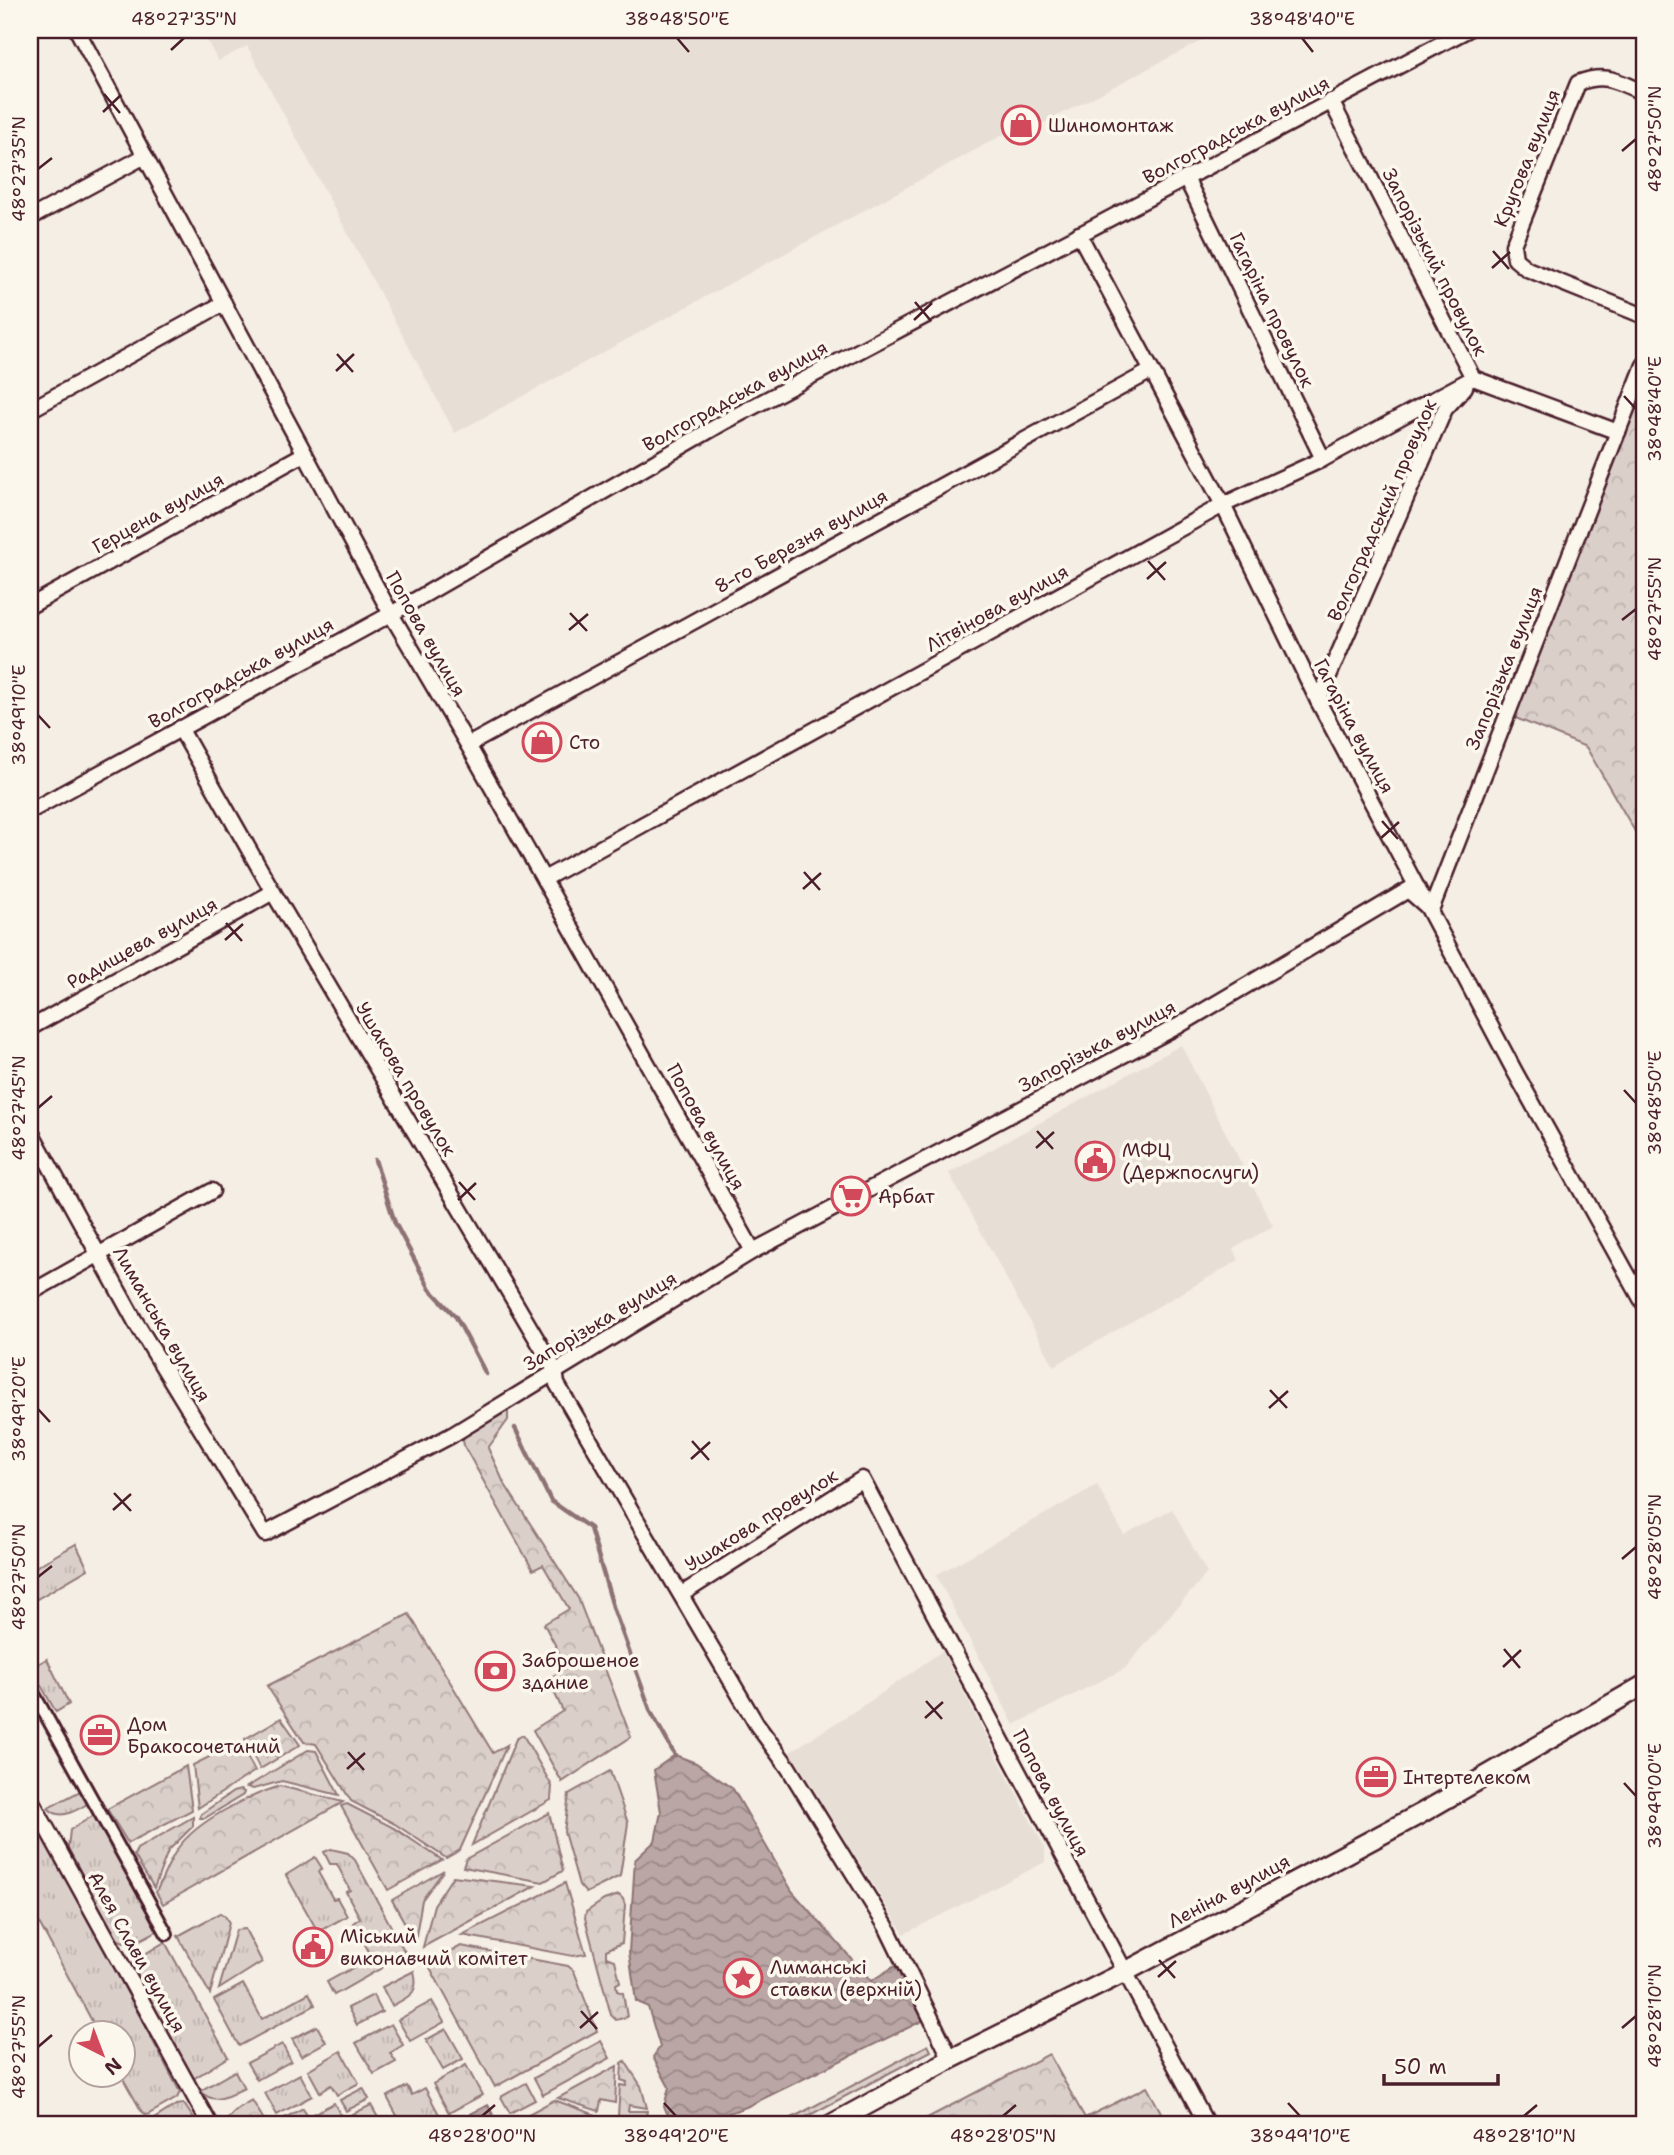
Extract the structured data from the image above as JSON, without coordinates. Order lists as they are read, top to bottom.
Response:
{
  "streets": {
    "street": [
      "Волгоградська вулиця",
      "Кругова вулиця",
      "Запорізький провулок",
      "Гагаріна провулок",
      "Волгоградський провулок",
      "Герцена вулиця",
      "8-го Березня вулиця",
      "Літвінова вулиця",
      "Попова вулиця",
      "Запорізька вулиця",
      "Гагаріна вулиця",
      "Радищева вулиця",
      "Ушакова провулок",
      "Лиманська вулиця",
      "Леніна вулиця",
      "Алея Слави вулиця"
    ]
  },
  "crossings": [
    ["Волгоградська вулиця", "Запорізький провулок"],
    ["Волгоградська вулиця", "Гагаріна провулок"],
    ["Волгоградська вулиця", "Попова вулиця"],
    ["Волгоградська вулиця", "Гагаріна вулиця"],
    ["Волгоградська вулиця", "Ушакова провулок"],
    ["Запорізький провулок", "Волгоградський провулок"],
    ["Запорізький провулок", "Літвінова вулиця"],
    ["Запорізький провулок", "Запорізька вулиця"],
    ["Гагаріна провулок", "Літвінова вулиця"],
    ["Волгоградський провулок", "Літвінова вулиця"],
    ["Волгоградський провулок", "Гагаріна вулиця"],
    ["Герцена вулиця", "Попова вулиця"],
    ["8-го Березня вулиця", "Попова вулиця"],
    ["8-го Березня вулиця", "Гагаріна вулиця"],
    ["Літвінова вулиця", "Попова вулиця"],
    ["Літвінова вулиця", "Гагаріна вулиця"],
    ["Попова вулиця", "Запорізька вулиця"],
    ["Попова вулиця", "Ушакова провулок"],
    ["Попова вулиця", "Леніна вулиця"],
    ["Запорізька вулиця", "Гагаріна вулиця"],
    ["Запорізька вулиця", "Ушакова провулок"],
    ["Запорізька вулиця", "Лиманська вулиця"],
    ["Радищева вулиця", "Ушакова провулок"],
    ["Ушакова провулок", "Леніна вулиця"]
  ],
  "places": {
    "shop": ["Шиномонтаж", "Сто"],
    "public building": ["МФЦ (Держпослуги)", "Міський виконавчий комітет"],
    "supermarket": ["Арбат"],
    "bank": ["Заброшеное здание"],
    "office": ["Дом Бракосочетаний", "Інтертелеком"],
    "place": ["Лиманські ставки (верхній)"]
  },
  "scale_bar": "50 m",
  "north": "bottom right",
  "coordinates": [
    "48°27'35\"N",
    "38°48'50\"E",
    "38°48'40\"E",
    "48°27'50\"N",
    "48°27'55\"N",
    "38°49'10\"E",
    "48°27'45\"N",
    "38°49'20\"E",
    "48°28'05\"N",
    "38°49'00\"E",
    "48°28'10\"N",
    "48°28'00\"N"
  ]
}
